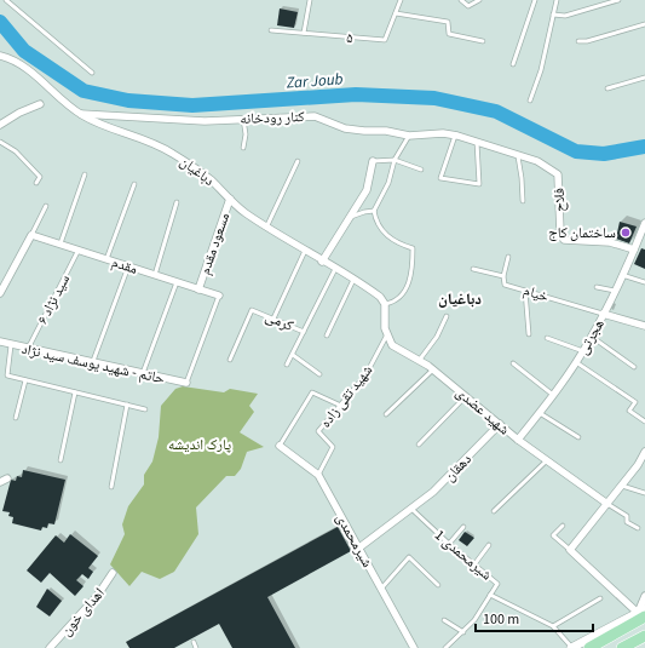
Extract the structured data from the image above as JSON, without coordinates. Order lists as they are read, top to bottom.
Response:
{
  "streets": {
    "street": [
      "کنار رودخانه",
      "دباغیان",
      "فلاح",
      "مسعود مقدم",
      "مقدم",
      "هجرتی",
      "حاتم - شهید یوسف سید نژاد",
      "شهید عضدی",
      "دهقان",
      "شیرمحمدی",
      "اهدای خون"
    ],
    "lane": [
      "۵",
      "خیام",
      "سید نژاد ۶",
      "کرمی",
      "شهید تقی زاده",
      "شیرمحمدی 1"
    ]
  },
  "crossings": [
    ["کنار رودخانه", "دباغیان"],
    ["کنار رودخانه", "فلاح"],
    ["دباغیان", "مسعود مقدم"],
    ["فلاح", "هجرتی"],
    ["مسعود مقدم", "مقدم"],
    ["مقدم", "سید نژاد ۶"],
    ["خیام", "هجرتی"],
    ["سید نژاد ۶", "حاتم - شهید یوسف سید نژاد"],
    ["هجرتی", "شهید عضدی"],
    ["شهید تقی زاده", "شهید عضدی"],
    ["شهید تقی زاده", "شیرمحمدی"],
    ["شهید عضدی", "دهقان"],
    ["دهقان", "شیرمحمدی"],
    ["دهقان", "شیرمحمدی 1"]
  ],
  "districts": ["دباغیان"],
  "water": ["Zar Joub"],
  "parks": ["پارک اندیشه"],
  "places": ["ساختمان کاج"],
  "scale_bar": "100 m"
}
